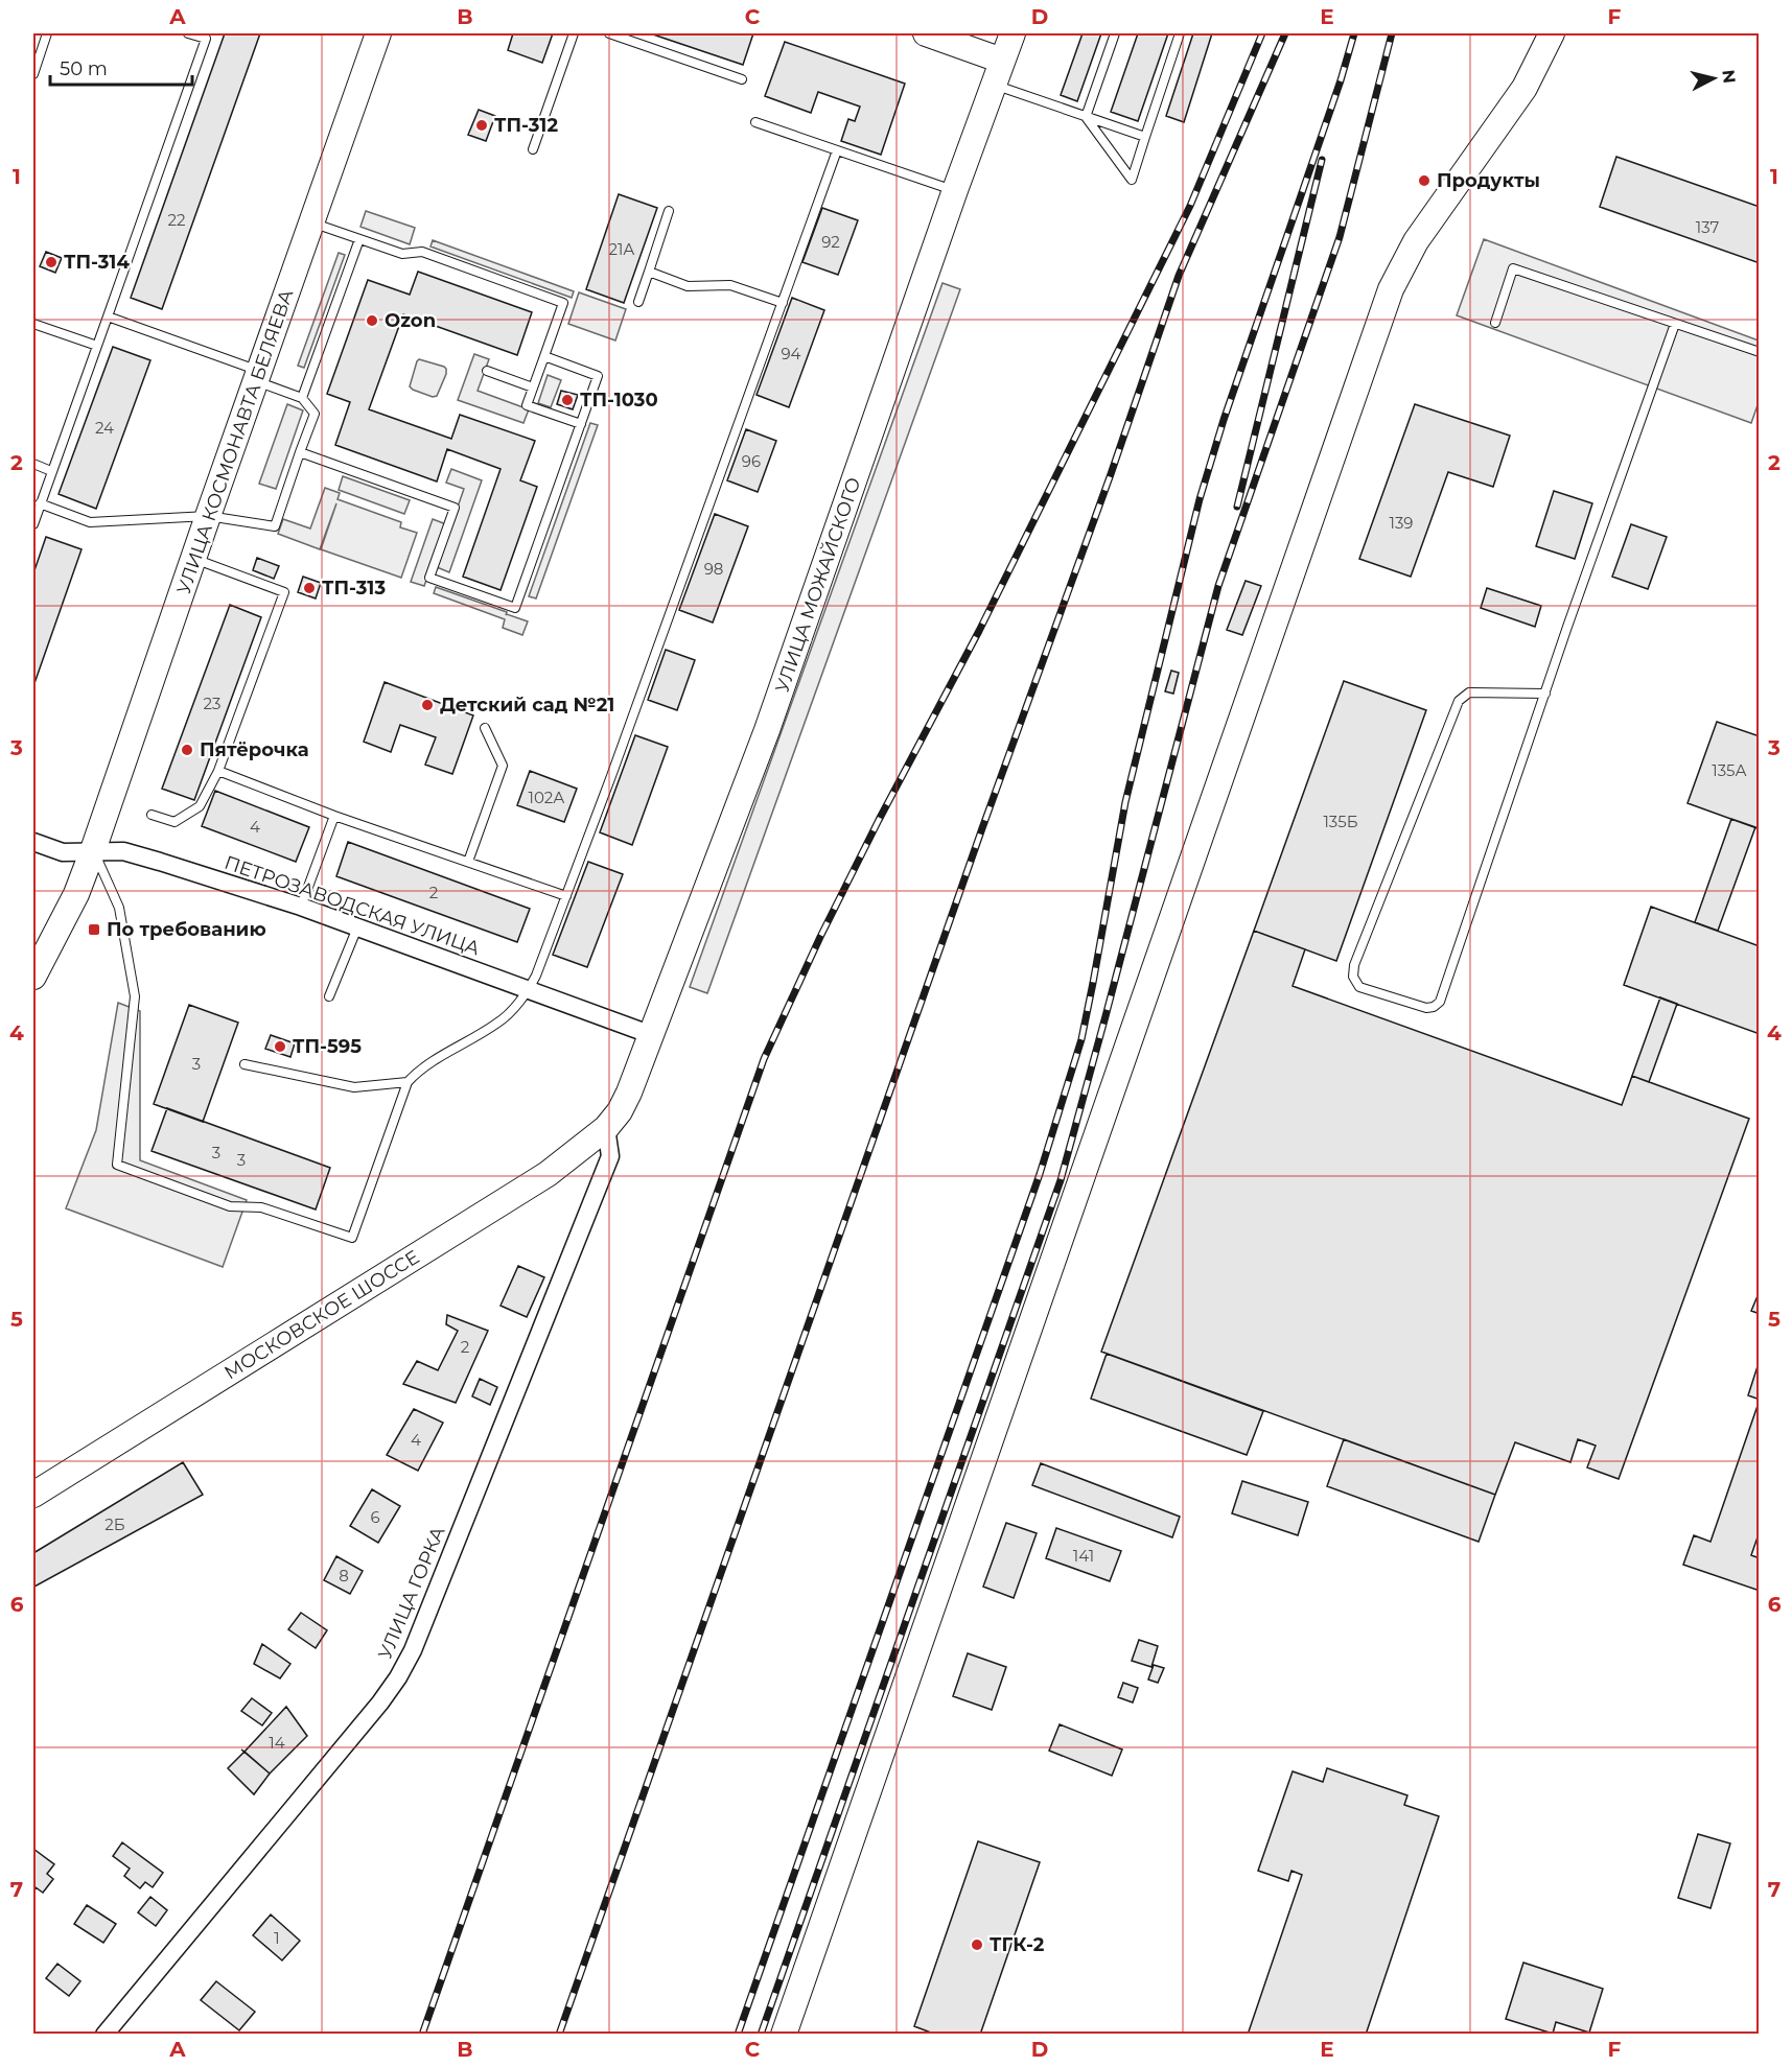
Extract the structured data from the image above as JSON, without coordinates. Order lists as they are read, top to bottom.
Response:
{
  "streets": {
    "street": [
      "УЛИЦА КОСМОНАВТА БЕЛЯЕВА",
      "УЛИЦА МОЖАЙСКОГО",
      "ПЕТРОЗАВОДСКАЯ УЛИЦА",
      "МОСКОВСКОЕ ШОССЕ",
      "УЛИЦА ГОРКА"
    ]
  },
  "crossings": [
    ["УЛИЦА КОСМОНАВТА БЕЛЯЕВА", "ПЕТРОЗАВОДСКАЯ УЛИЦА"],
    ["УЛИЦА МОЖАЙСКОГО", "ПЕТРОЗАВОДСКАЯ УЛИЦА"],
    ["УЛИЦА МОЖАЙСКОГО", "МОСКОВСКОЕ ШОССЕ"],
    ["УЛИЦА МОЖАЙСКОГО", "УЛИЦА ГОРКА"],
    ["МОСКОВСКОЕ ШОССЕ", "УЛИЦА ГОРКА"]
  ],
  "places": {
    "other": [
      "ТП-312",
      "Продукты",
      "ТП-314",
      "Ozon",
      "ТП-1030",
      "ТП-313",
      "Детский сад №21",
      "Пятёрочка",
      "ТП-595",
      "ТГК-2"
    ],
    "transit": ["По требованию"]
  },
  "house_numbers": [
    "22",
    "137",
    "92",
    "21А",
    "94",
    "24",
    "96",
    "139",
    "98",
    "23",
    "135А",
    "102А",
    "135Б",
    "4",
    "2",
    "3",
    "3",
    "3",
    "2",
    "4",
    "6",
    "2Б",
    "141",
    "8",
    "14",
    "1"
  ],
  "scale_bar": "50 m",
  "north": "right",
  "grid": {
    "columns": [
      "A",
      "B",
      "C",
      "D",
      "E",
      "F"
    ],
    "rows": [
      "1",
      "2",
      "3",
      "4",
      "5",
      "6",
      "7"
    ]
  }
}
